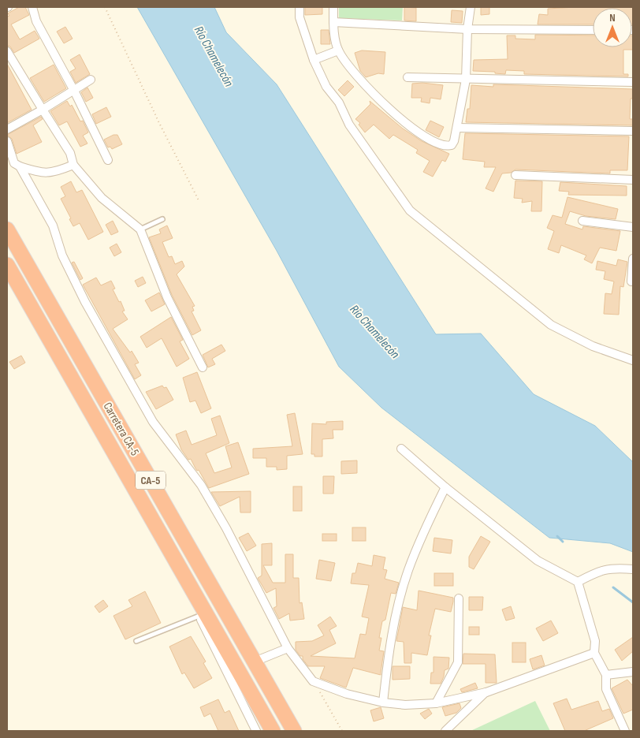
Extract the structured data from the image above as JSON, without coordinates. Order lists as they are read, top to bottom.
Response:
{
  "streets": {
    "highway": ["Carretera CA-5", "CA-5"]
  },
  "water": ["Río Chamelecón"],
  "north": "top"
}
